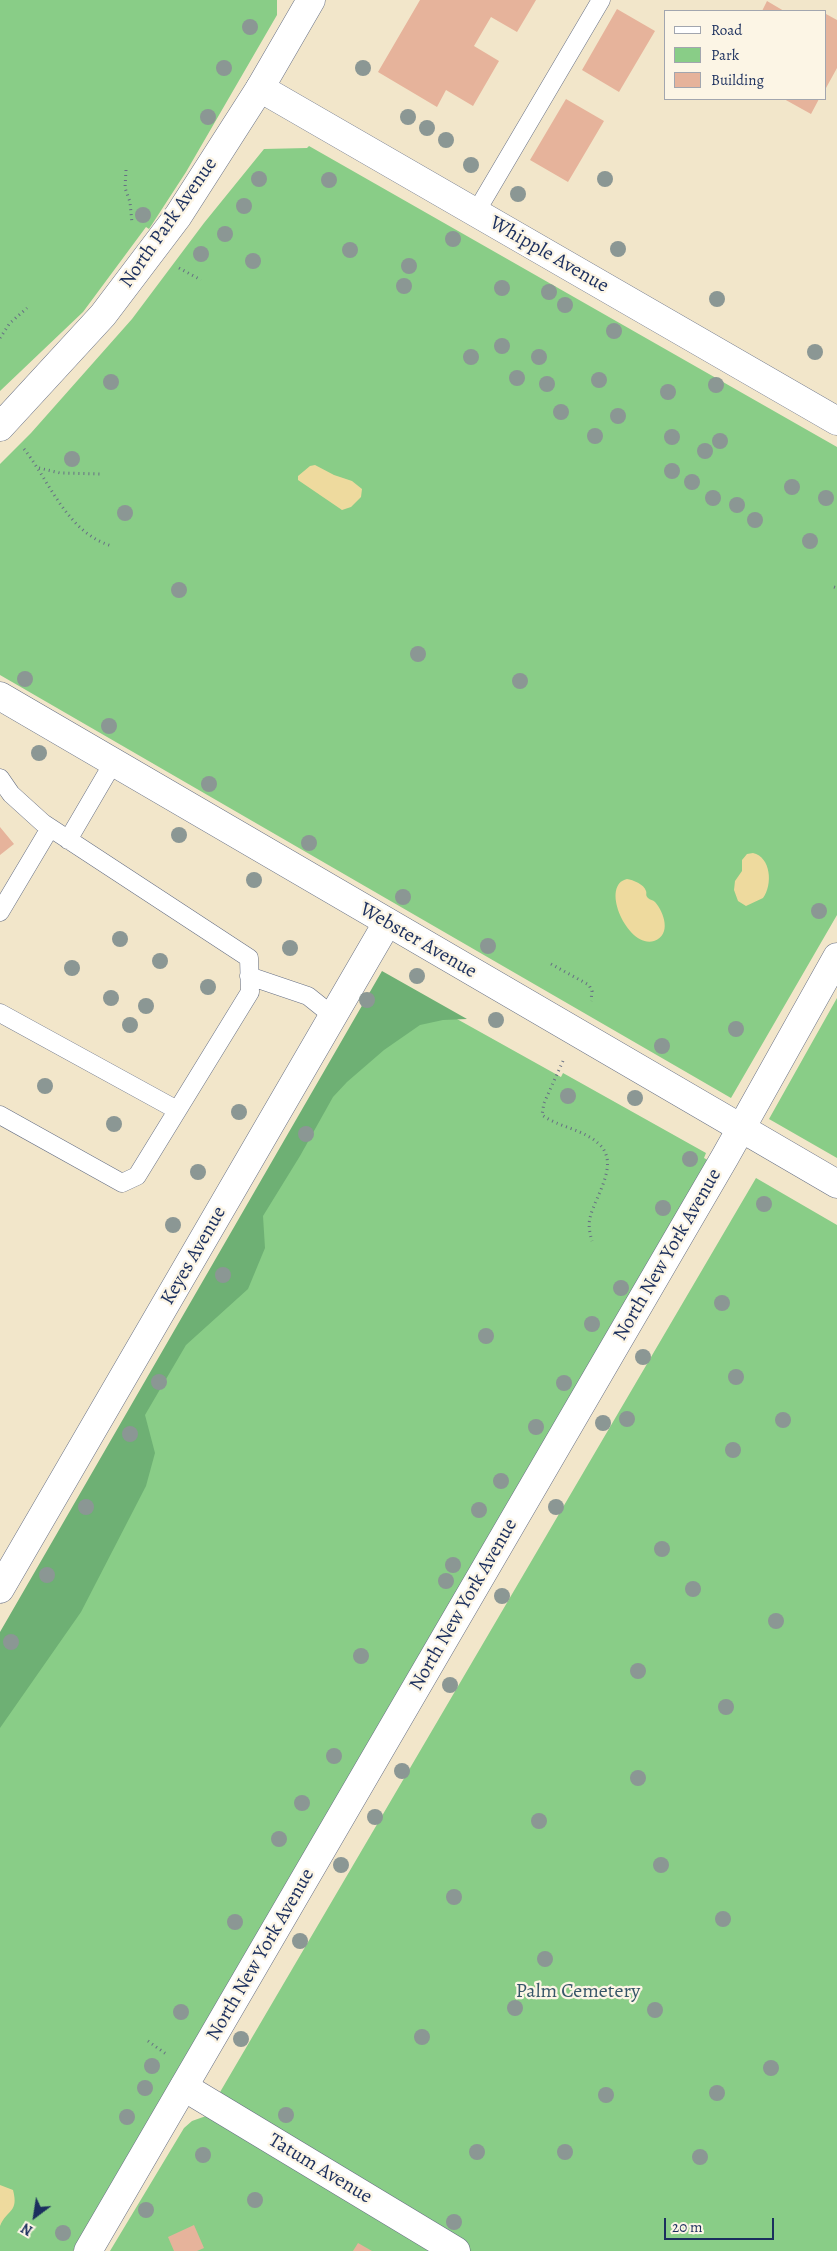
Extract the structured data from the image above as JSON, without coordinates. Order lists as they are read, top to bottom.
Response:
{
  "streets": {
    "street": [
      "North Park Avenue",
      "Whipple Avenue",
      "Webster Avenue",
      "North New York Avenue",
      "Keyes Avenue",
      "Tatum Avenue"
    ]
  },
  "crossings": [
    ["North Park Avenue", "Whipple Avenue"],
    ["Webster Avenue", "North New York Avenue"],
    ["Webster Avenue", "Keyes Avenue"],
    ["North New York Avenue", "Tatum Avenue"]
  ],
  "parks": ["Palm Cemetery"],
  "legend": ["Road", "Park", "Building"],
  "scale_bar": "20 m",
  "north": "bottom left"
}
